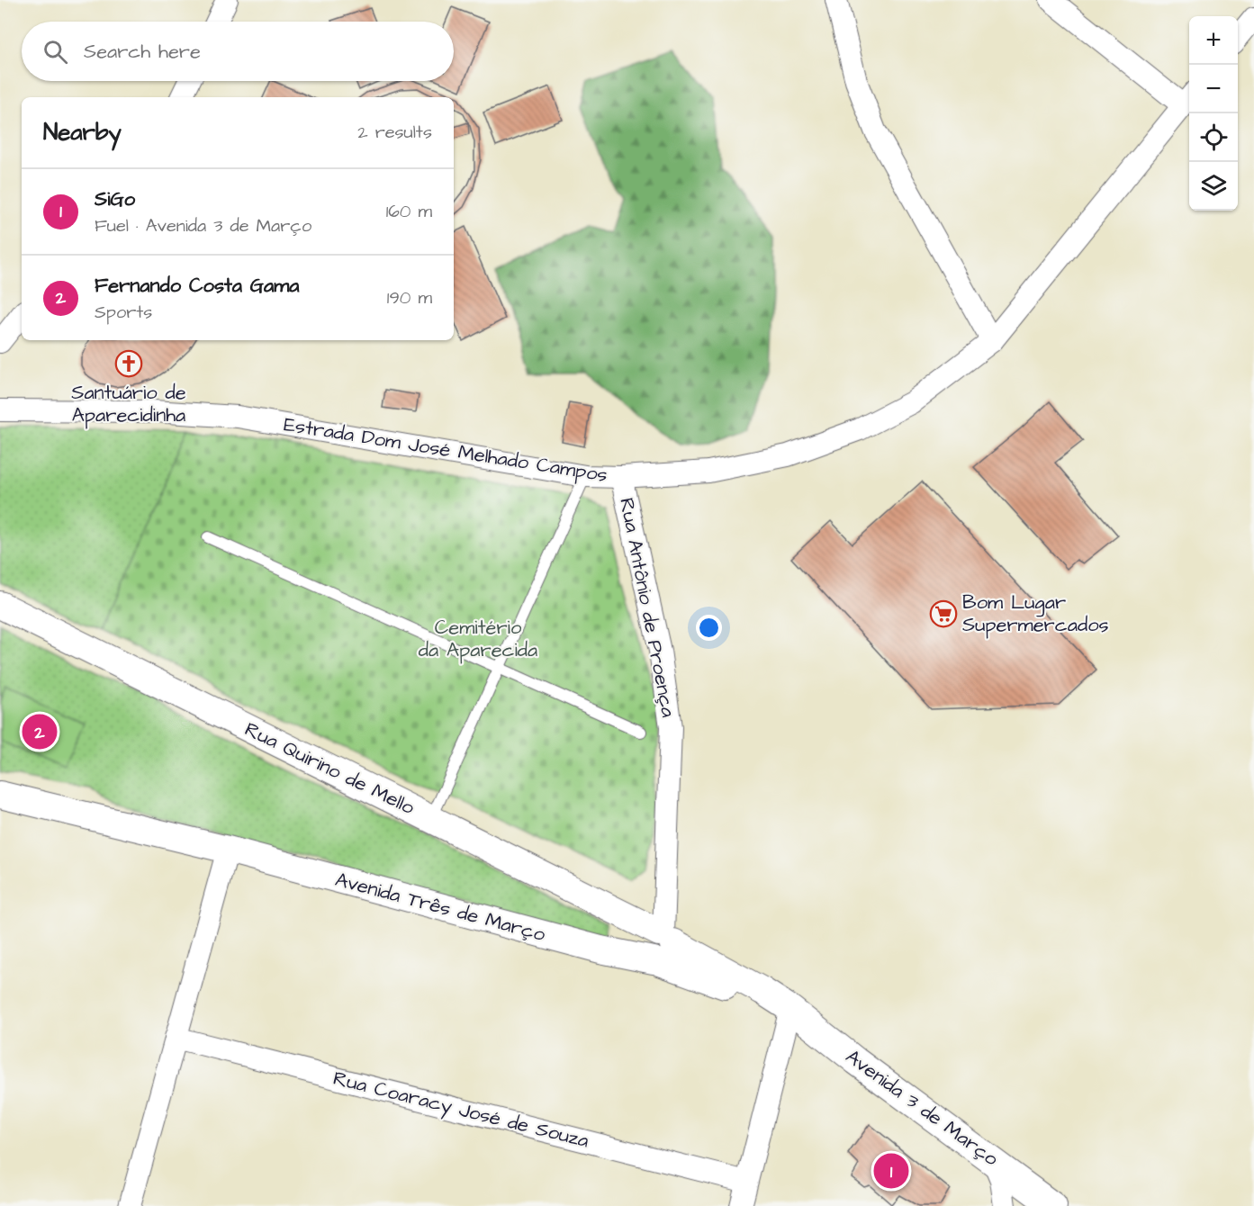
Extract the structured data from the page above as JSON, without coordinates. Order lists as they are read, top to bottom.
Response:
{
  "streets": {
    "street": [
      "Estrada Dom José Melhado Campos",
      "Rua Antônio de Proença",
      "Rua Quirino de Mello",
      "Avenida Três de Março",
      "Avenida 3 de Março",
      "Rua Coaracy José de Souza"
    ]
  },
  "crossings": [
    ["Estrada Dom José Melhado Campos", "Rua Antônio de Proença"],
    ["Rua Antônio de Proença", "Rua Quirino de Mello"],
    ["Rua Antônio de Proença", "Avenida Três de Março"],
    ["Rua Quirino de Mello", "Avenida Três de Março"],
    ["Rua Quirino de Mello", "Avenida 3 de Março"]
  ],
  "parks": ["Cemitério da Aparecida"],
  "places": {
    "church": ["Santuário de Aparecidinha"],
    "supermarket": ["Bom Lugar Supermercados"]
  },
  "page": {
    "map_buttons": ["+", "−"],
    "search": "Search here",
    "heading": ["Nearby", "2 results"],
    "list": [
      {
        "mark": "1",
        "name": "SiGo",
        "note": "Fuel · Avenida 3 de Março",
        "value": "160 m"
      },
      {
        "mark": "2",
        "name": "Fernando Costa Gama",
        "note": "Sports",
        "value": "190 m"
      }
    ],
    "pins": ["2", "1"]
  }
}
